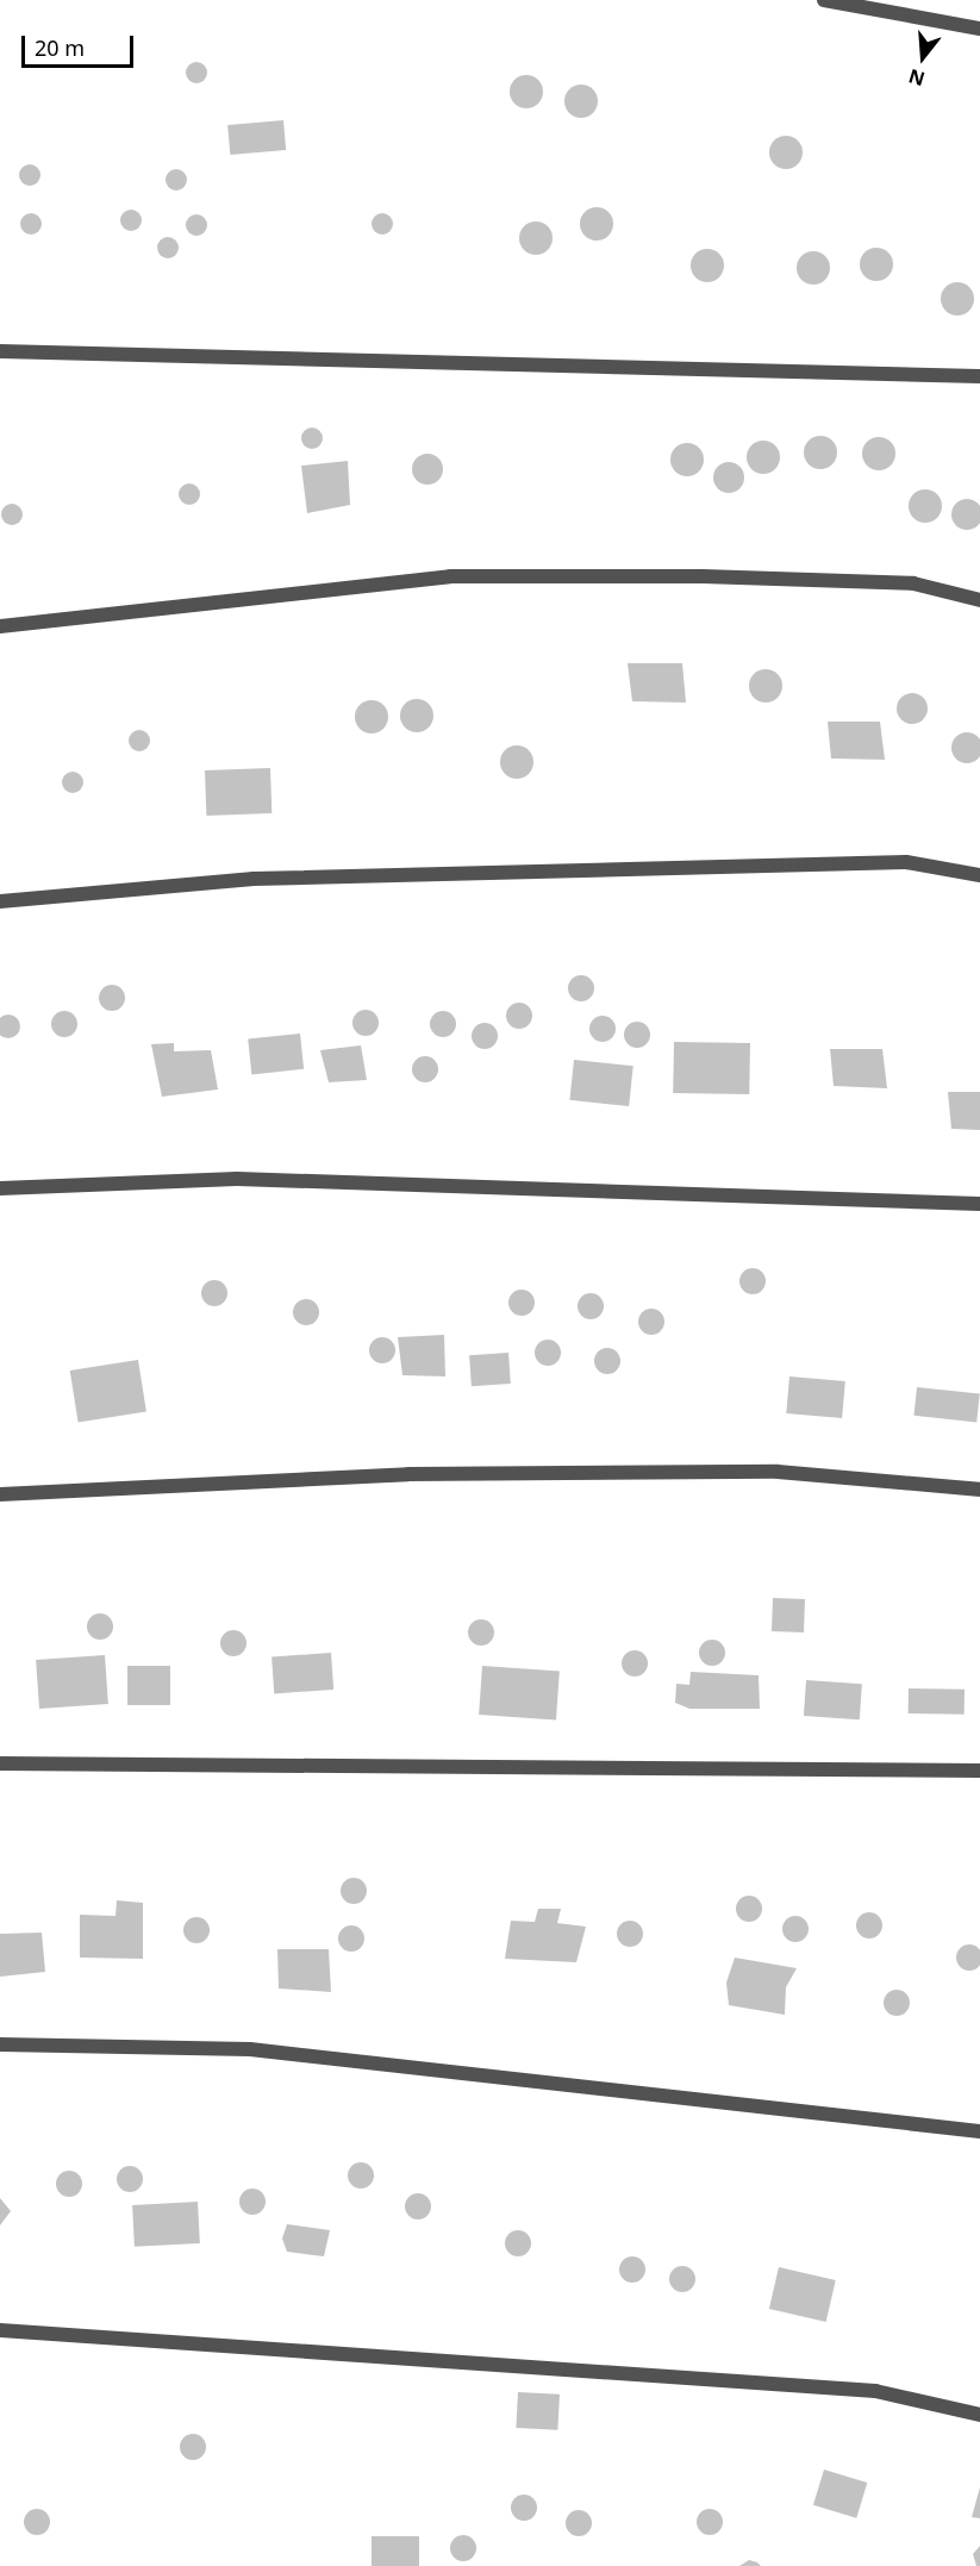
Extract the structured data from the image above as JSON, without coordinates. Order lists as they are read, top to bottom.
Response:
{
  "scale_bar": "20 m",
  "north": "bottom"
}
